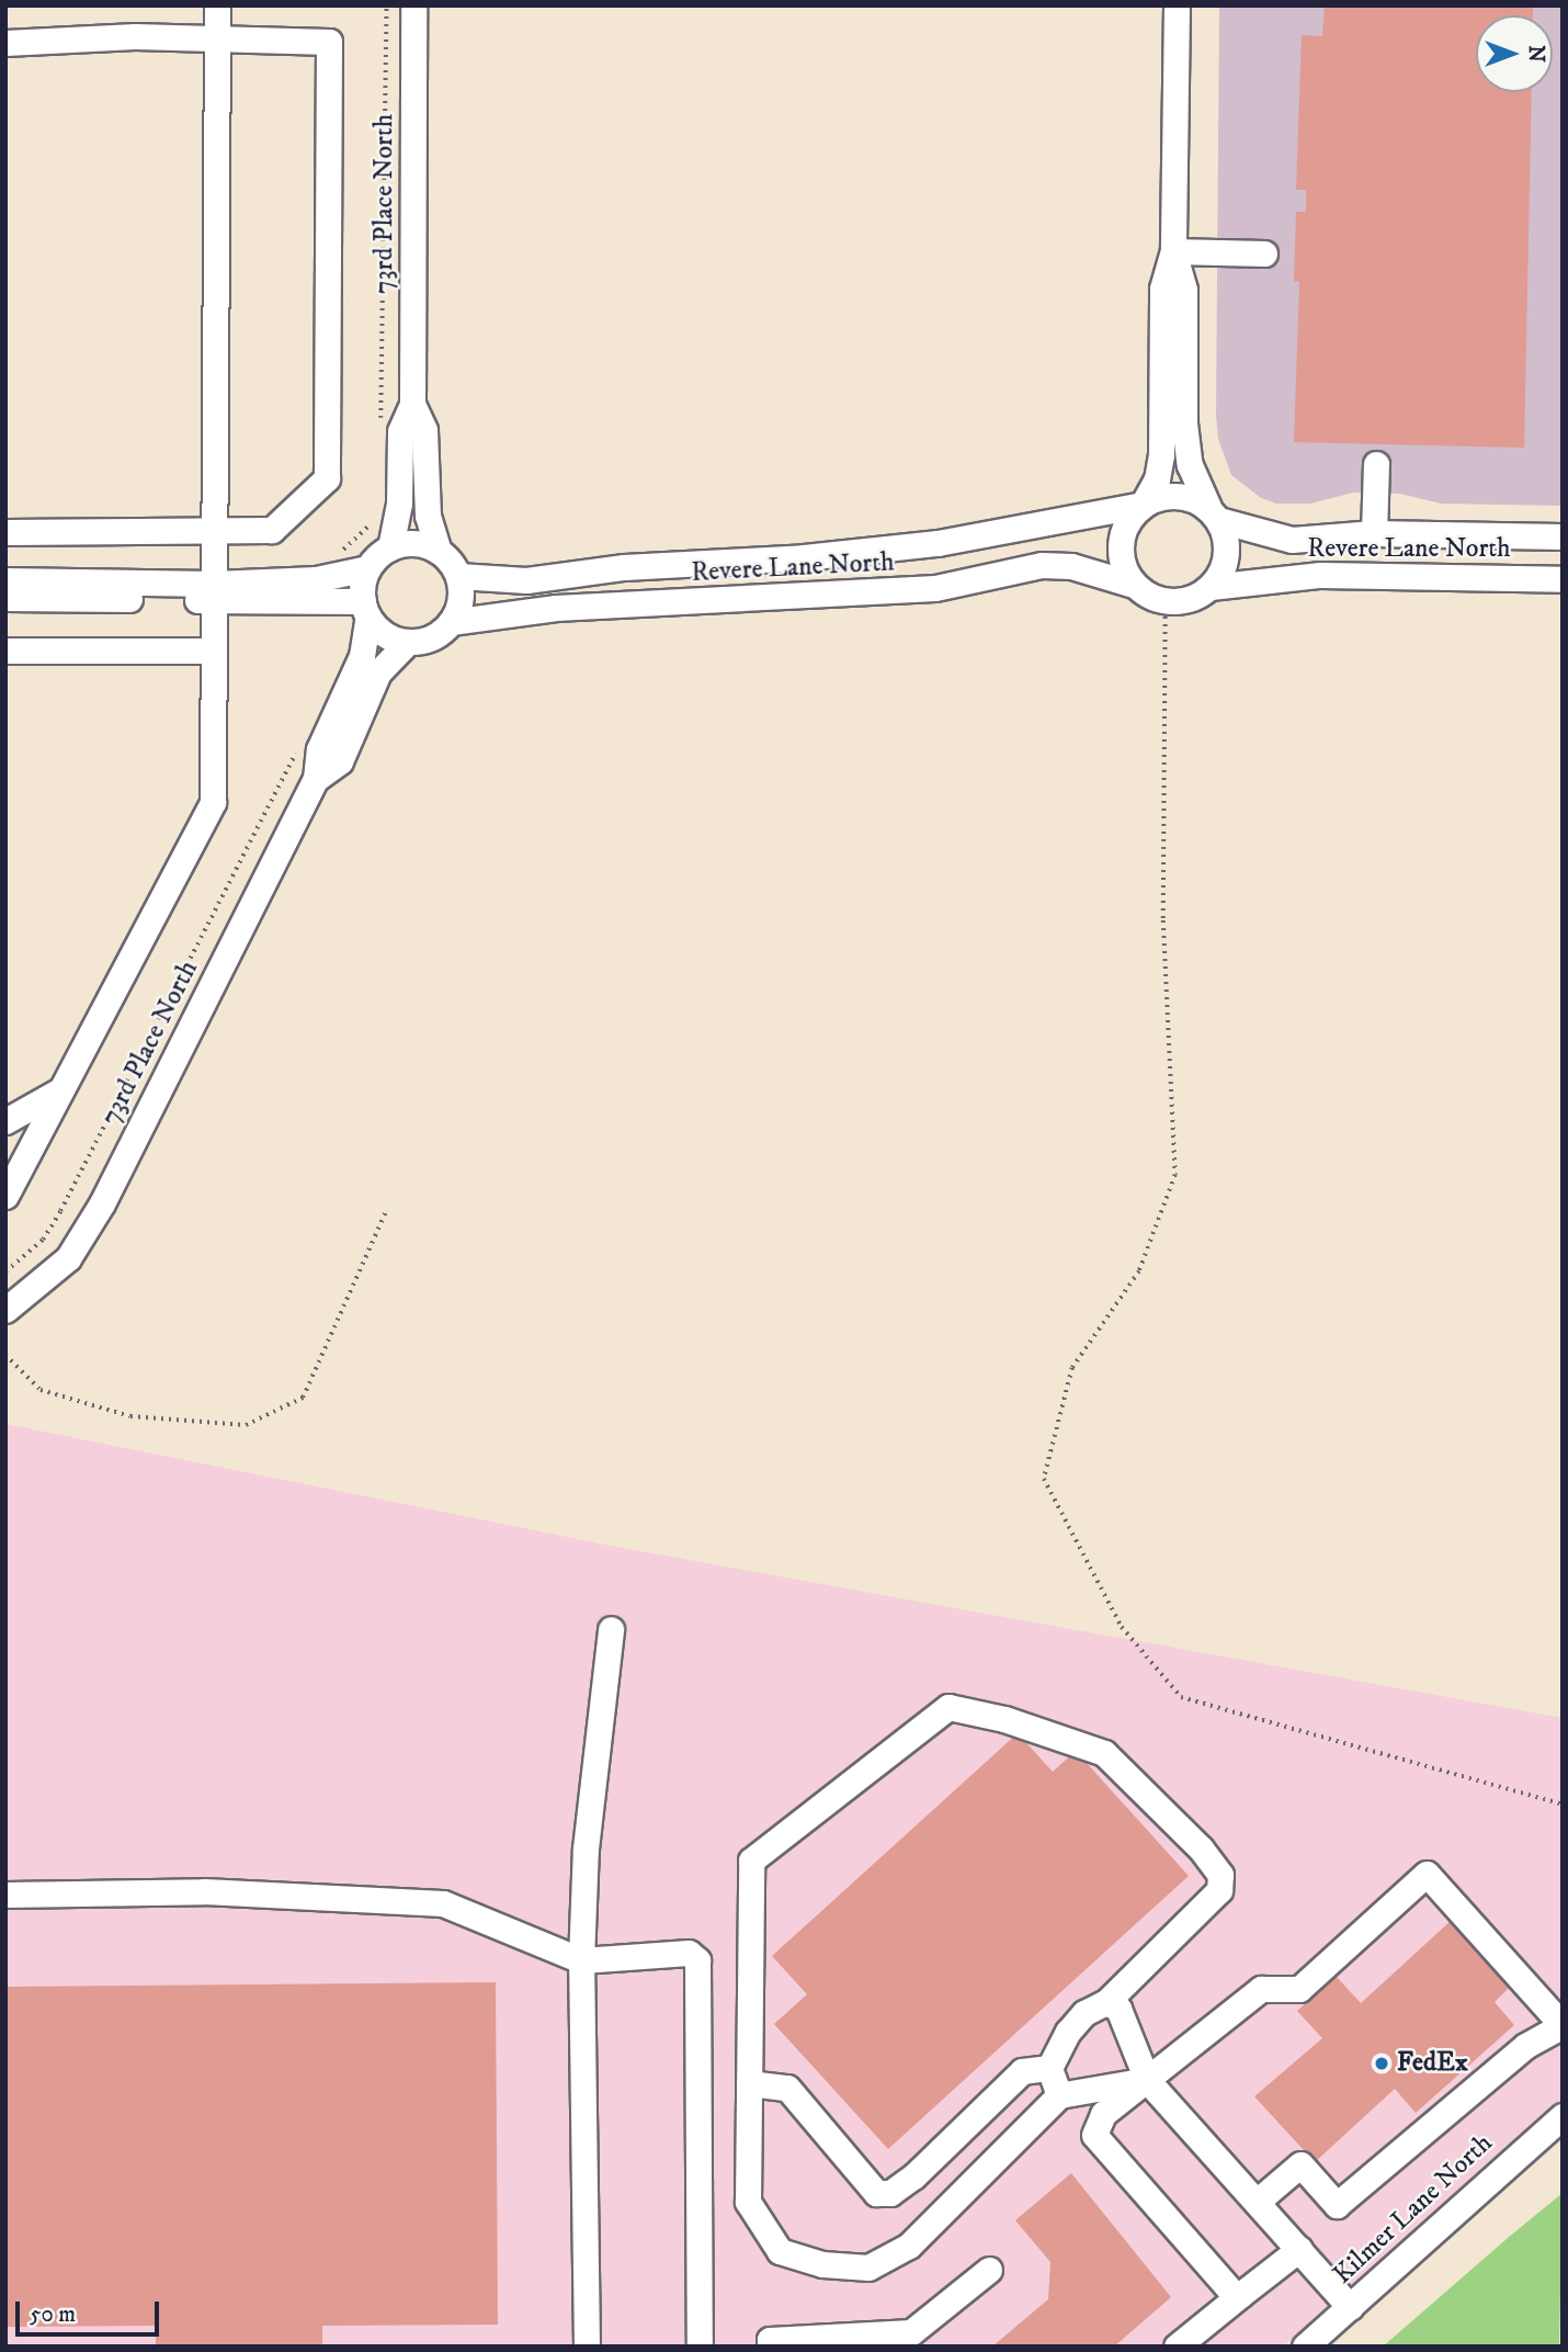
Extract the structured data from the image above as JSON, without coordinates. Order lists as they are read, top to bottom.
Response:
{
  "streets": {
    "street": ["73rd Place North", "Revere Lane North", "Kilmer Lane North"]
  },
  "crossings": [
    ["73rd Place North", "Revere Lane North"]
  ],
  "places": ["FedEx"],
  "scale_bar": "50 m",
  "north": "right"
}
